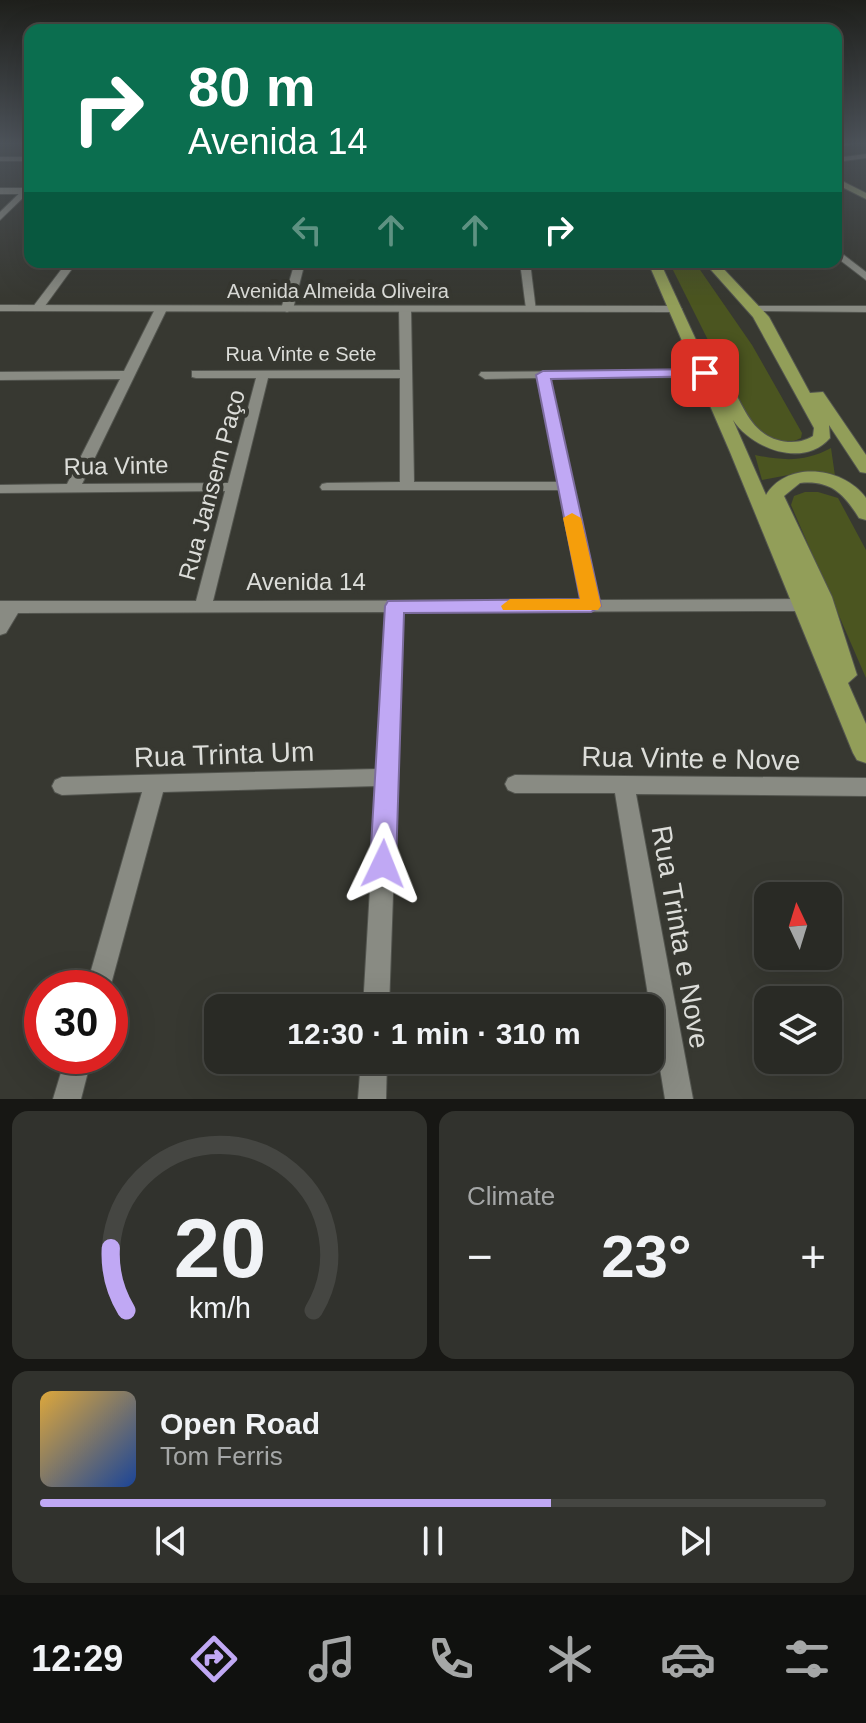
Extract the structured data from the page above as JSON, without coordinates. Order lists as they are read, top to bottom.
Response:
{
  "streets": {
    "street": [
      "Avenida Almeida Oliveira",
      "Rua Vinte e Sete",
      "Rua Vinte",
      "Rua Jansem Paço",
      "Avenida 14",
      "Rua Trinta Um",
      "Rua Vinte e Nove",
      "Rua Trinta e Nove"
    ]
  },
  "crossings": [
    ["Rua Vinte e Sete", "Rua Jansem Paço"],
    ["Rua Vinte", "Rua Jansem Paço"],
    ["Rua Jansem Paço", "Avenida 14"],
    ["Rua Vinte e Nove", "Rua Trinta e Nove"]
  ],
  "north": "top",
  "page": {
    "turn": ["80 m", "Avenida 14"],
    "limit": "30",
    "trip": "12:30 · 1 min · 310 m",
    "tile": "Climate",
    "heat": ["−", "23°", "+"],
    "song": ["Open Road", "Tom Ferris"],
    "tabs": "12:29",
    "gauge": ["20", "km/h"]
  }
}
